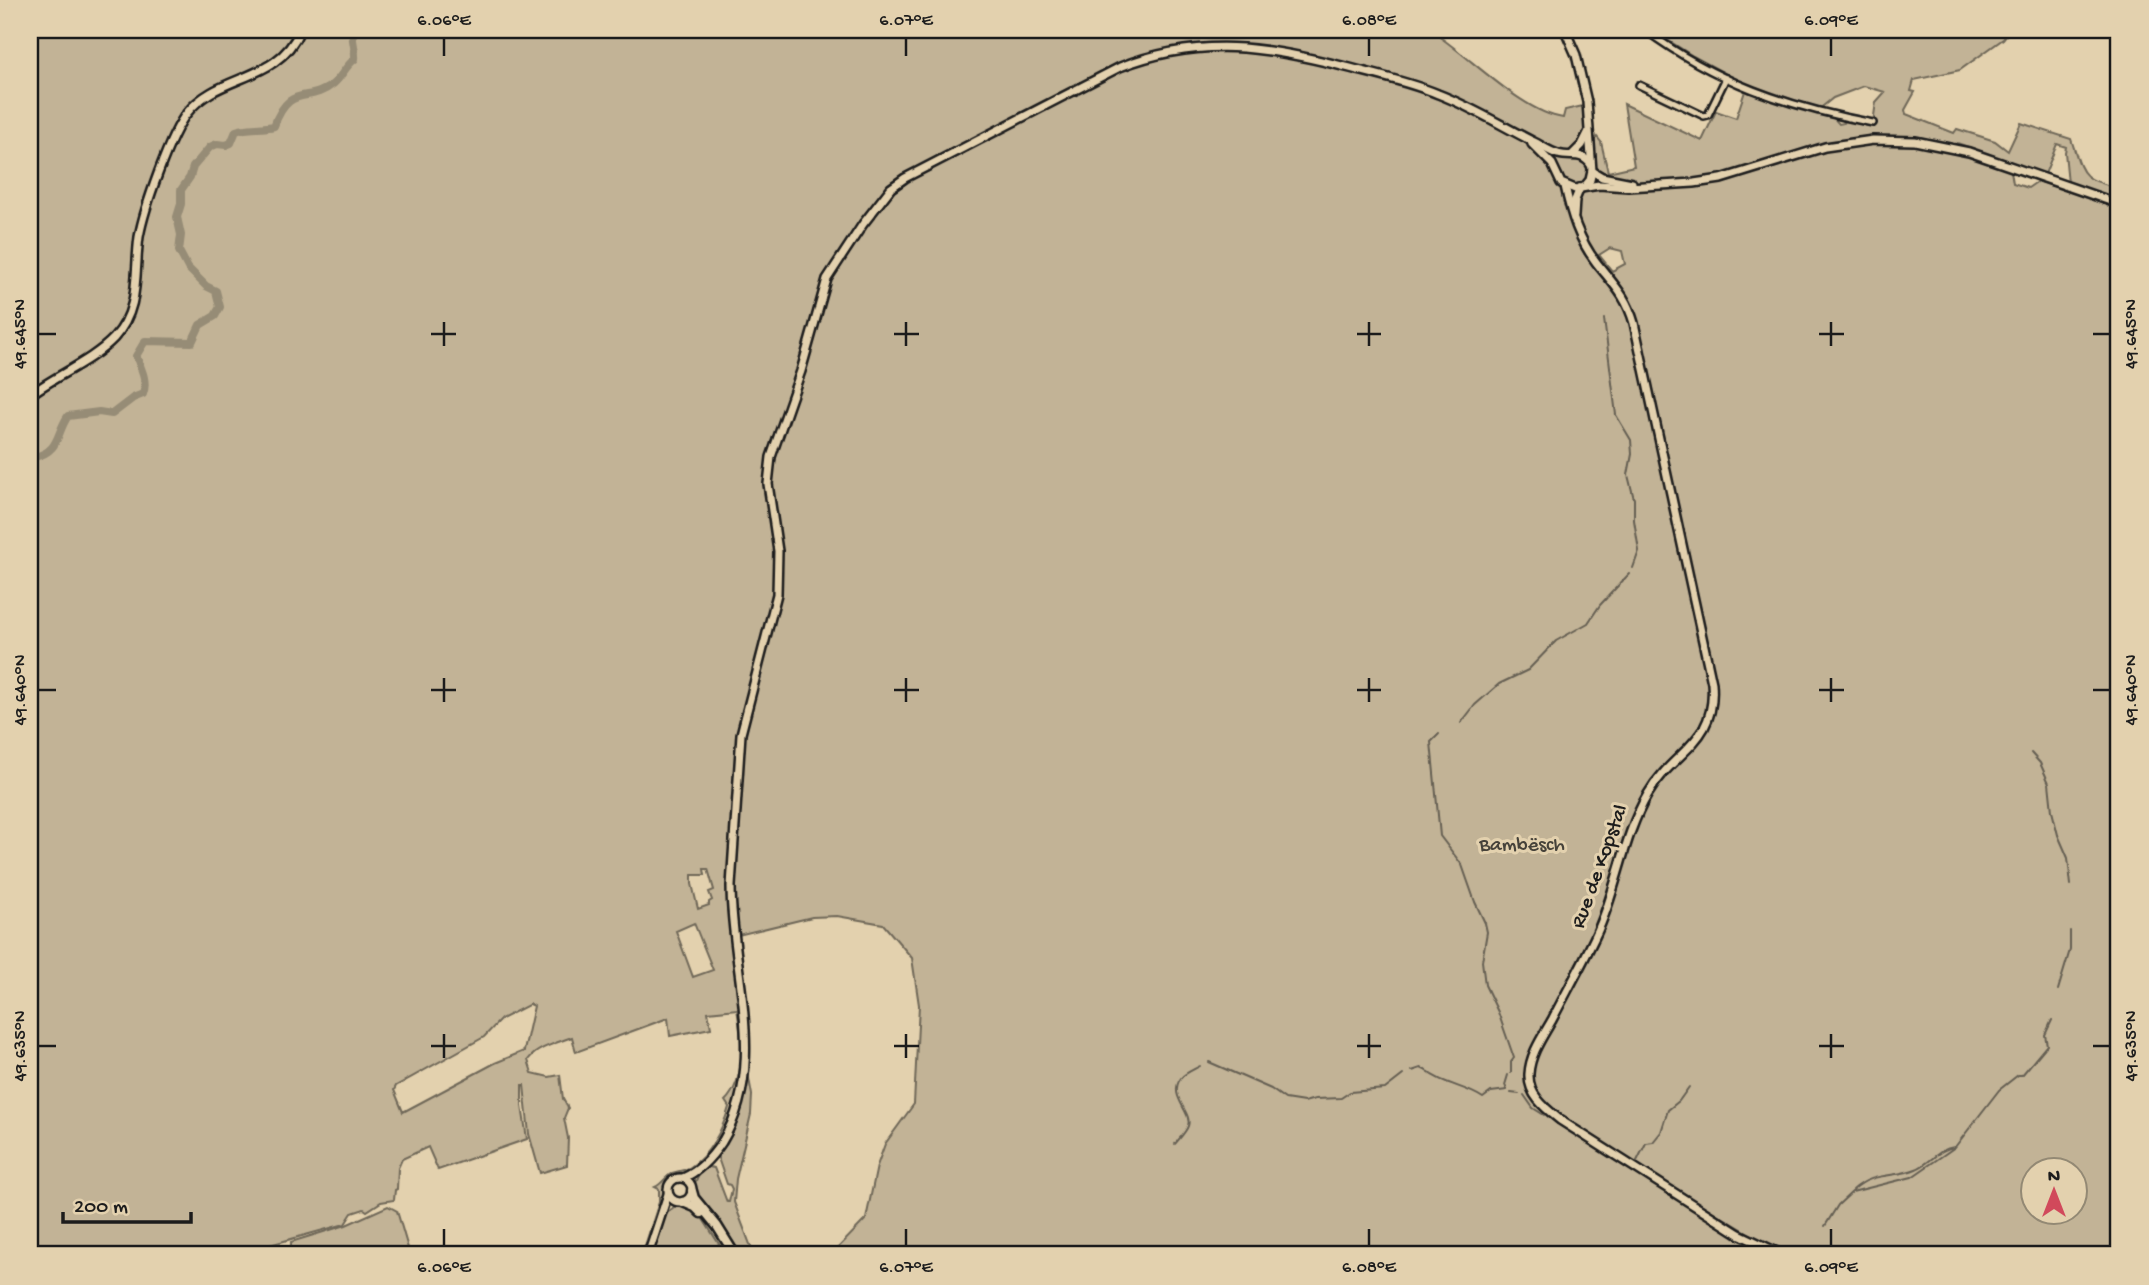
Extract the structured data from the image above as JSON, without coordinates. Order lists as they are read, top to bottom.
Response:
{
  "streets": {
    "main road": ["Rue de Kopstal"]
  },
  "parks": ["Bambësch"],
  "scale_bar": "200 m",
  "north": "top",
  "coordinates": [
    "6.06°E",
    "6.07°E",
    "6.08°E",
    "6.09°E",
    "49.645°N",
    "49.640°N",
    "49.635°N"
  ]
}
